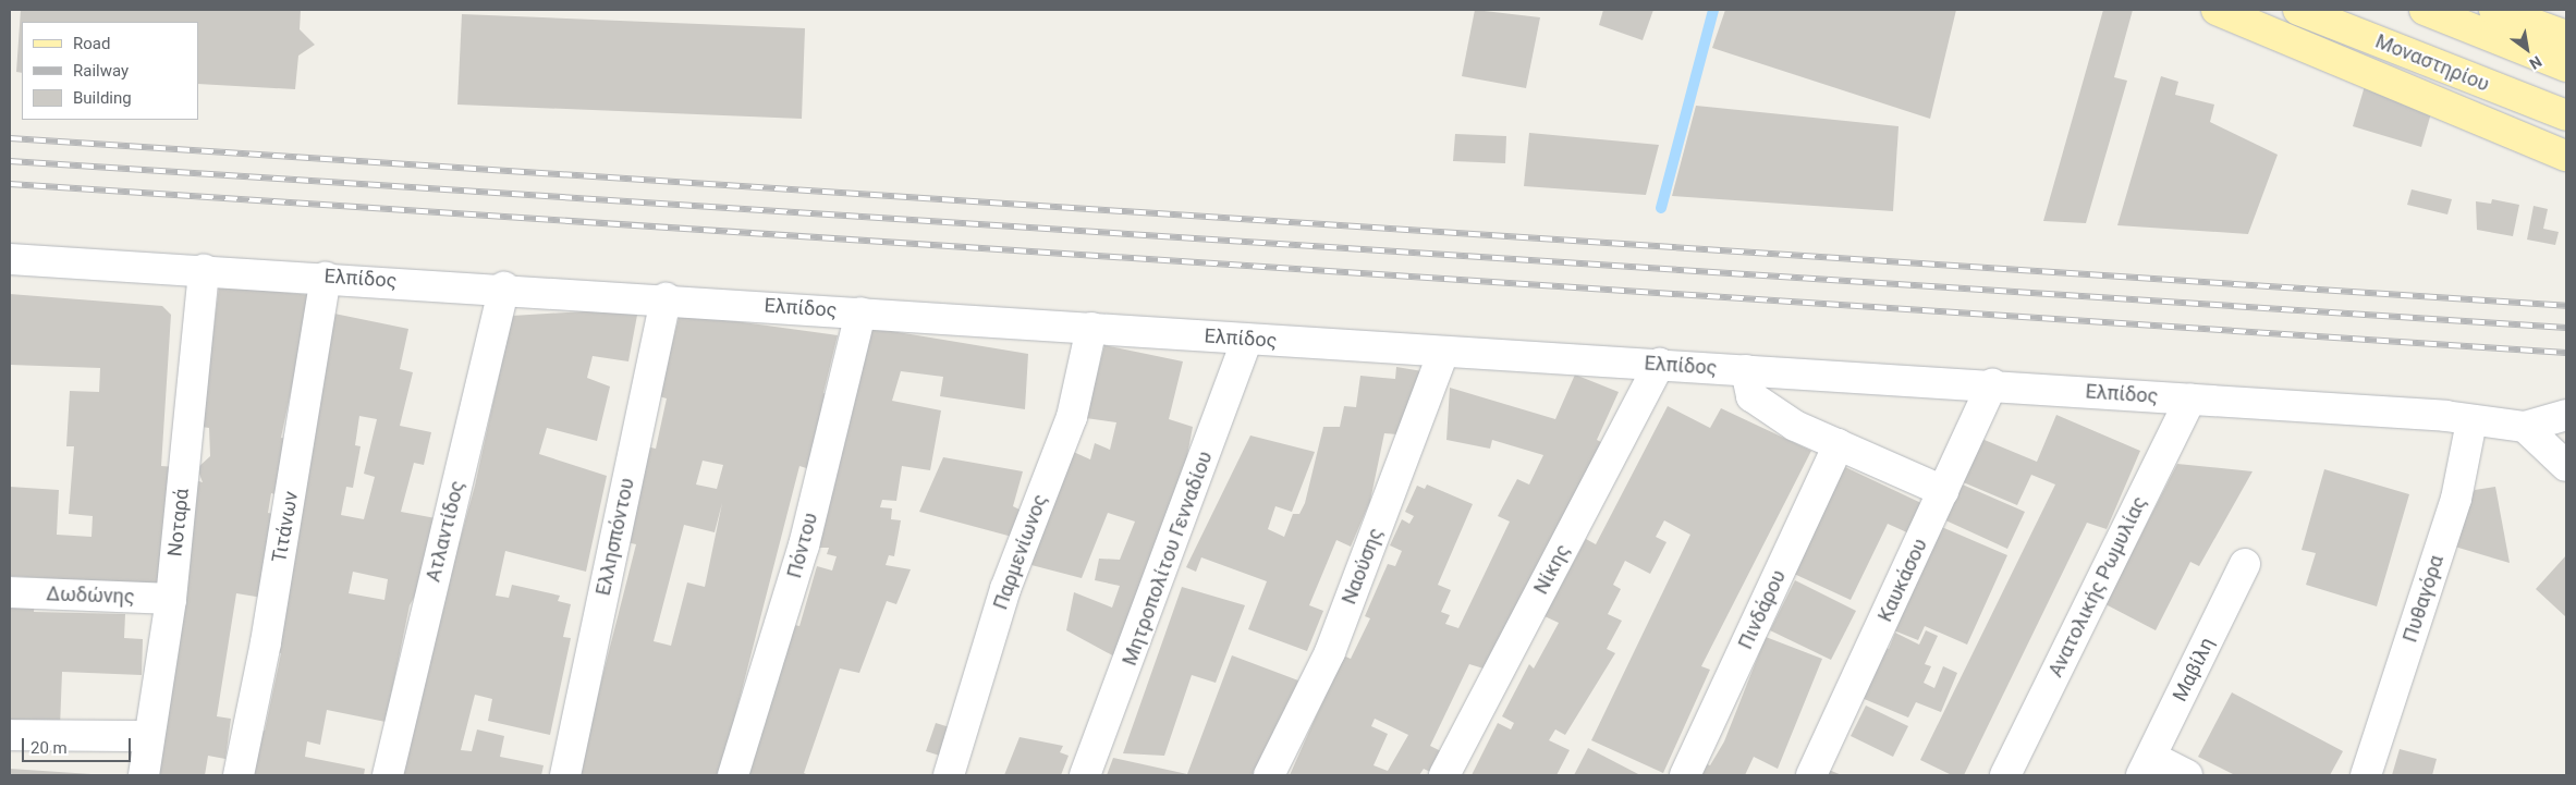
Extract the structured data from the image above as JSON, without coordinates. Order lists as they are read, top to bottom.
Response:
{
  "streets": {
    "main road": ["Μοναστηρίου"],
    "street": [
      "Ελπίδος",
      "Νοταρά",
      "Τιτάνων",
      "Ατλαντίδος",
      "Ελλησπόντου",
      "Πόντου",
      "Παρμενίωνος",
      "Μητροπολίτου Γενναδίου",
      "Ναούσης",
      "Νίκης",
      "Καυκάσου",
      "Ανατολικής Ρωμυλίας",
      "Δωδώνης",
      "Πυθαγόρα",
      "Πινδάρου",
      "Μαβίλη"
    ]
  },
  "crossings": [
    ["Ελπίδος", "Νοταρά"],
    ["Ελπίδος", "Τιτάνων"],
    ["Ελπίδος", "Ατλαντίδος"],
    ["Ελπίδος", "Ελλησπόντου"],
    ["Ελπίδος", "Πόντου"],
    ["Ελπίδος", "Παρμενίωνος"],
    ["Ελπίδος", "Μητροπολίτου Γενναδίου"],
    ["Ελπίδος", "Ναούσης"],
    ["Ελπίδος", "Νίκης"],
    ["Ελπίδος", "Καυκάσου"],
    ["Ελπίδος", "Ανατολικής Ρωμυλίας"],
    ["Ελπίδος", "Πυθαγόρα"],
    ["Νοταρά", "Δωδώνης"]
  ],
  "legend": ["Road", "Railway", "Building"],
  "scale_bar": "20 m",
  "north": "bottom right"
}
